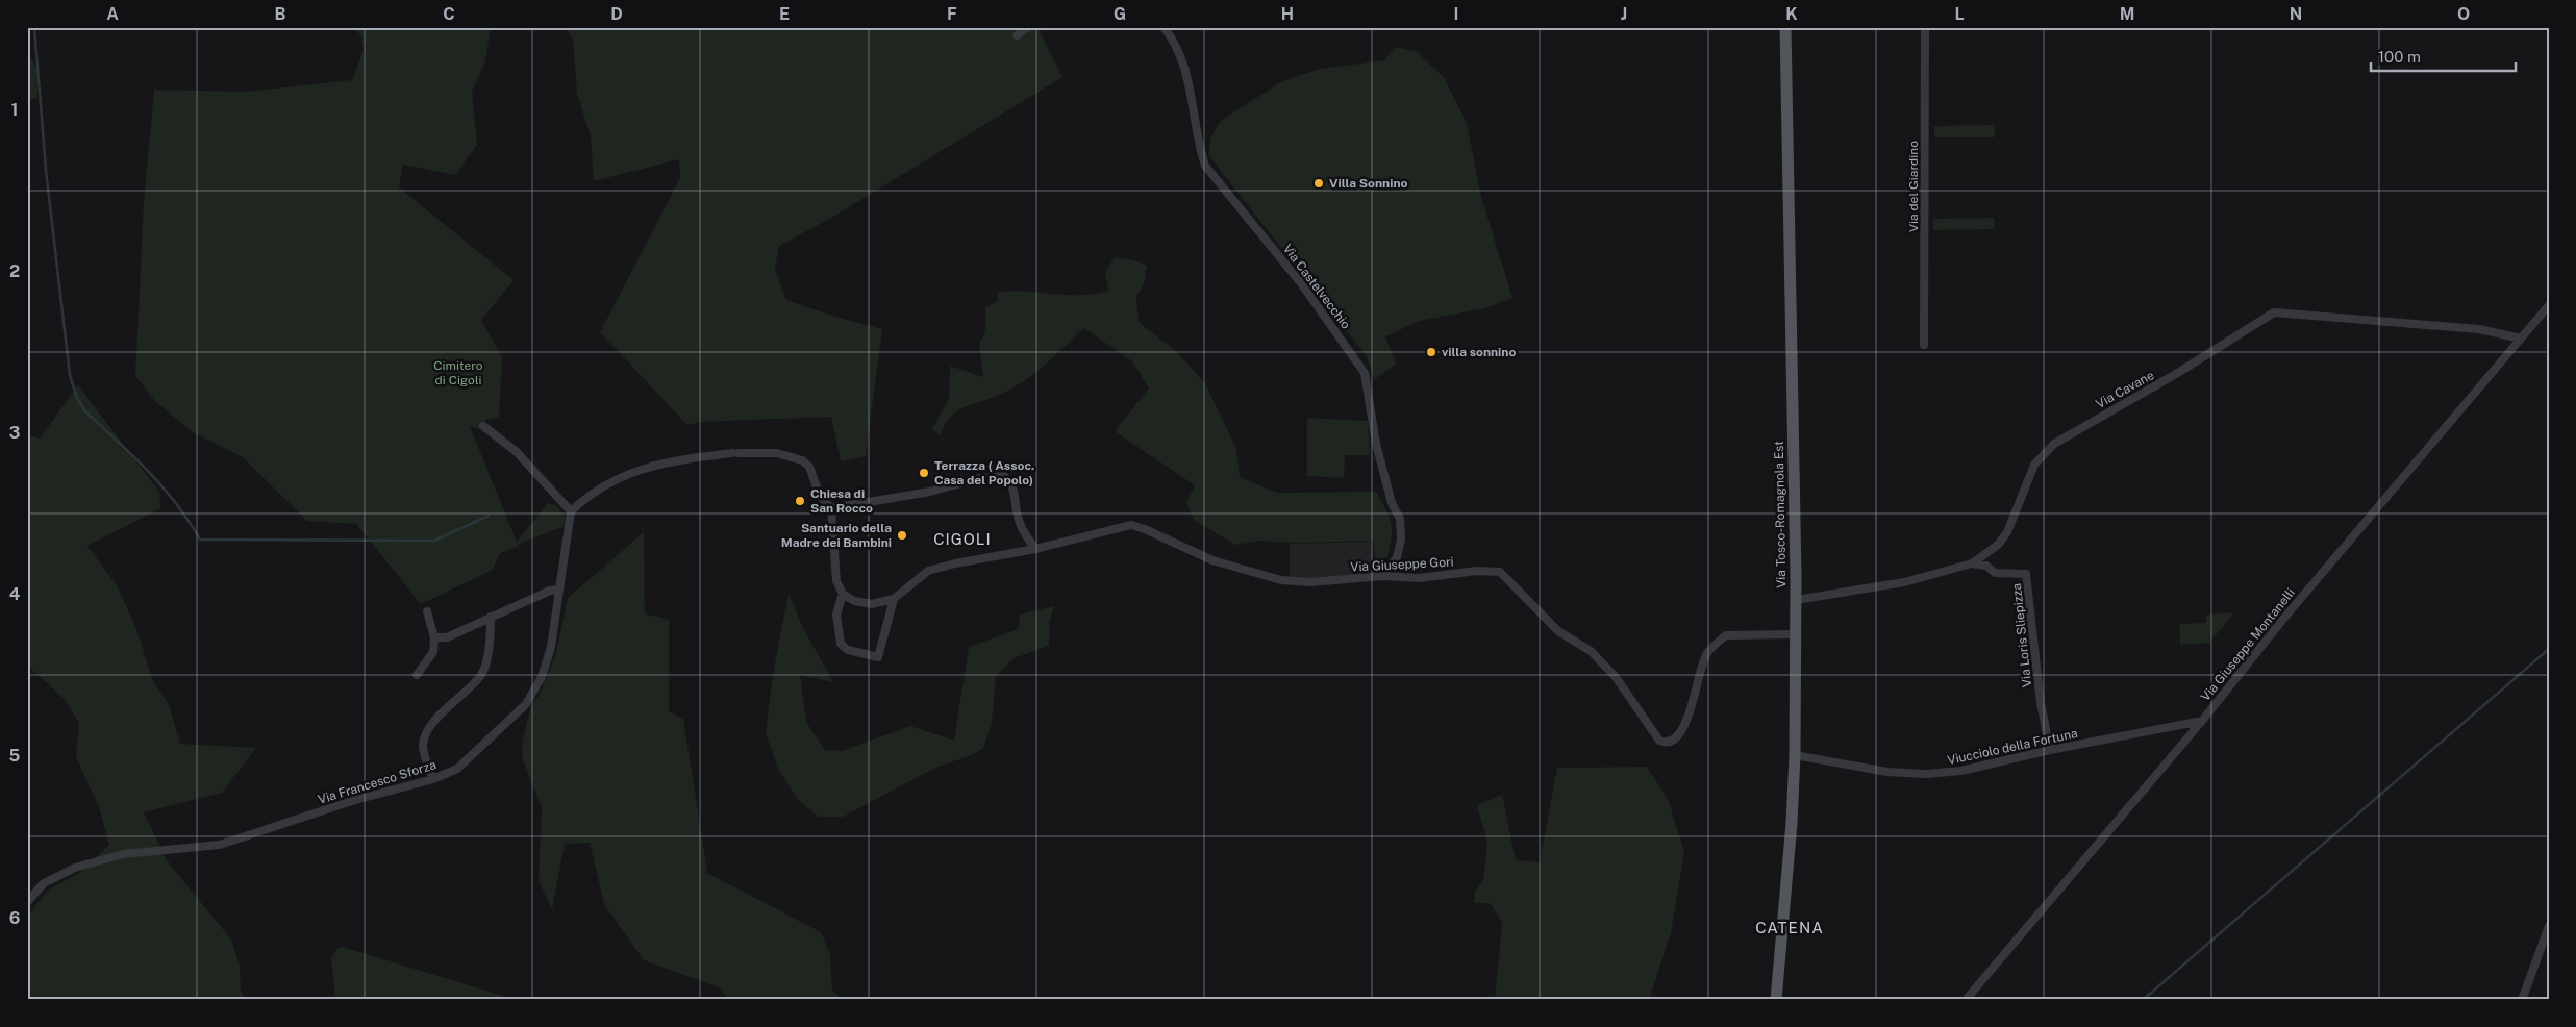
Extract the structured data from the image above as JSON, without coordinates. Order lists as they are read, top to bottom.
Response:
{
  "streets": {
    "main road": ["Via Tosco-Romagnola Est"],
    "street": [
      "Via del Giardino",
      "Via Castelvecchio",
      "Via Cavane",
      "Via Giuseppe Gori",
      "Via Loris Sliepizza",
      "Via Giuseppe Montanelli",
      "Viucciolo della Fortuna",
      "Via Francesco Sforza"
    ]
  },
  "crossings": [
    ["Via Castelvecchio", "Via Giuseppe Gori"],
    ["Via Cavane", "Via Tosco-Romagnola Est"],
    ["Via Cavane", "Via Loris Sliepizza"],
    ["Via Cavane", "Via Giuseppe Montanelli"],
    ["Via Tosco-Romagnola Est", "Via Giuseppe Gori"],
    ["Via Tosco-Romagnola Est", "Viucciolo della Fortuna"],
    ["Via Loris Sliepizza", "Viucciolo della Fortuna"],
    ["Via Giuseppe Montanelli", "Viucciolo della Fortuna"]
  ],
  "districts": ["CIGOLI", "CATENA"],
  "parks": ["Cimitero di Cigoli"],
  "places": [
    "Villa Sonnino",
    "villa sonnino",
    "Terrazza ( Assoc. Casa del Popolo)",
    "Chiesa di San Rocco",
    "Santuario della Madre dei Bambini"
  ],
  "scale_bar": "100 m",
  "grid": {
    "columns": [
      "A",
      "B",
      "C",
      "D",
      "E",
      "F",
      "G",
      "H",
      "I",
      "J",
      "K",
      "L",
      "M",
      "N",
      "O"
    ],
    "rows": [
      "1",
      "2",
      "3",
      "4",
      "5",
      "6"
    ]
  }
}
